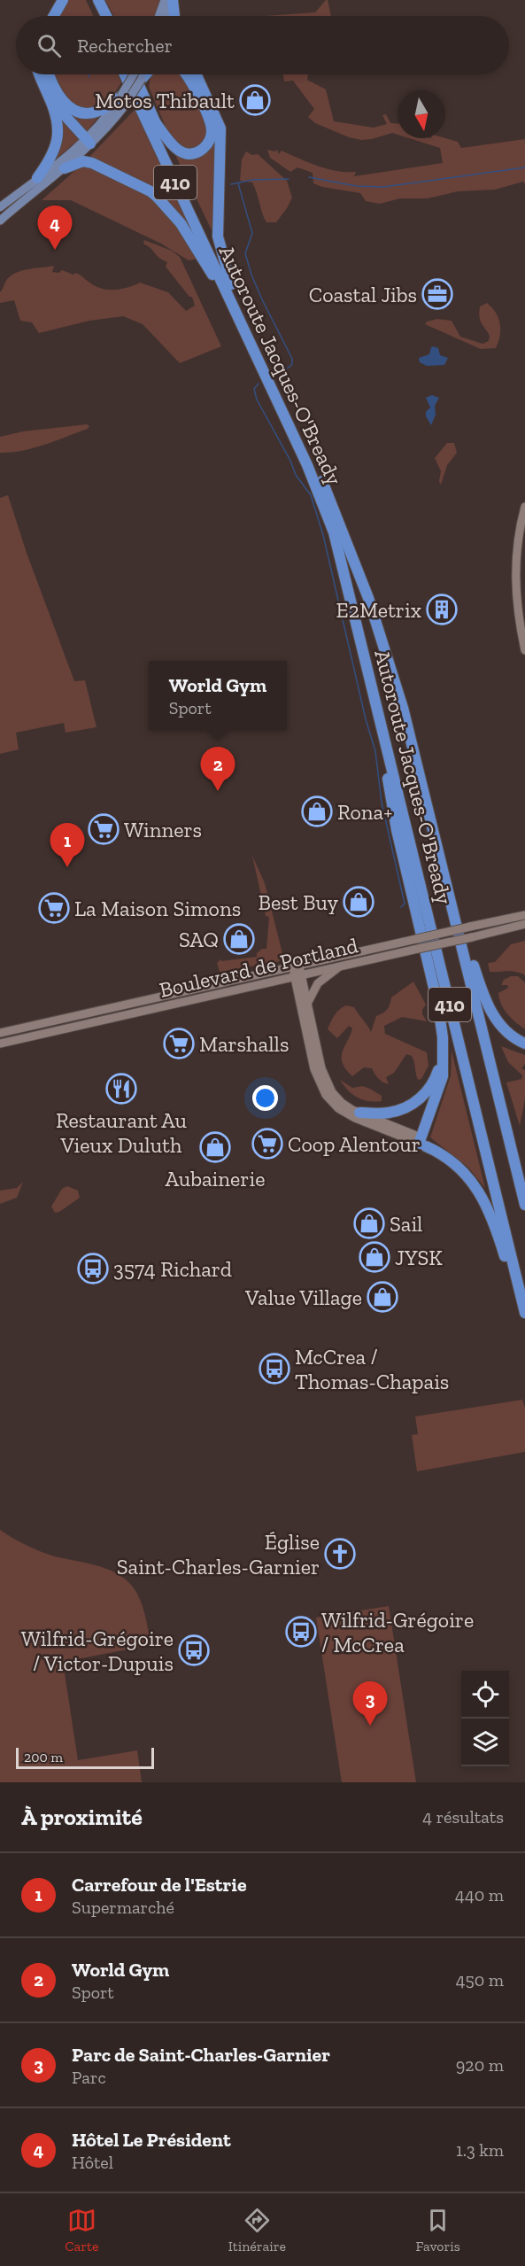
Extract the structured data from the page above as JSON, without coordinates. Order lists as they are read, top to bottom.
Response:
{
  "streets": {
    "highway": ["410", "Autoroute Jacques-O'Bready"],
    "main road": ["Boulevard de Portland"]
  },
  "places": {
    "shop": [
      "Motos Thibault",
      "Rona+",
      "Best Buy",
      "SAQ",
      "Aubainerie",
      "Sail",
      "JYSK",
      "Value Village"
    ],
    "office": ["Coastal Jibs"],
    "building": ["E2Metrix"],
    "supermarket": [
      "Winners",
      "La Maison Simons",
      "Marshalls",
      "Coop Alentour"
    ],
    "restaurant": ["Restaurant Au Vieux Duluth"],
    "bus stop": [
      "3574 Richard",
      "McCrea / Thomas-Chapais",
      "Wilfrid-Grégoire / McCrea",
      "Wilfrid-Grégoire / Victor-Dupuis"
    ],
    "church": ["Église Saint-Charles-Garnier"]
  },
  "scale_bar": "200 m",
  "north": "bottom",
  "page": {
    "search": "Rechercher",
    "pins": [
      "4",
      "2",
      "1",
      "3"
    ],
    "popup": ["World Gym", "Sport"],
    "scale": "200 m",
    "heading": ["À proximité", "4 résultats"],
    "list": [
      {
        "mark": "1",
        "name": "Carrefour de l'Estrie",
        "note": "Supermarché",
        "value": "440 m"
      },
      {
        "mark": "2",
        "name": "World Gym",
        "note": "Sport",
        "value": "450 m"
      },
      {
        "mark": "3",
        "name": "Parc de Saint-Charles-Garnier",
        "note": "Parc",
        "value": "920 m"
      },
      {
        "mark": "4",
        "name": "Hôtel Le Président",
        "note": "Hôtel",
        "value": "1.3 km"
      }
    ],
    "nav": ["Carte", "Itinéraire", "Favoris"]
  }
}
